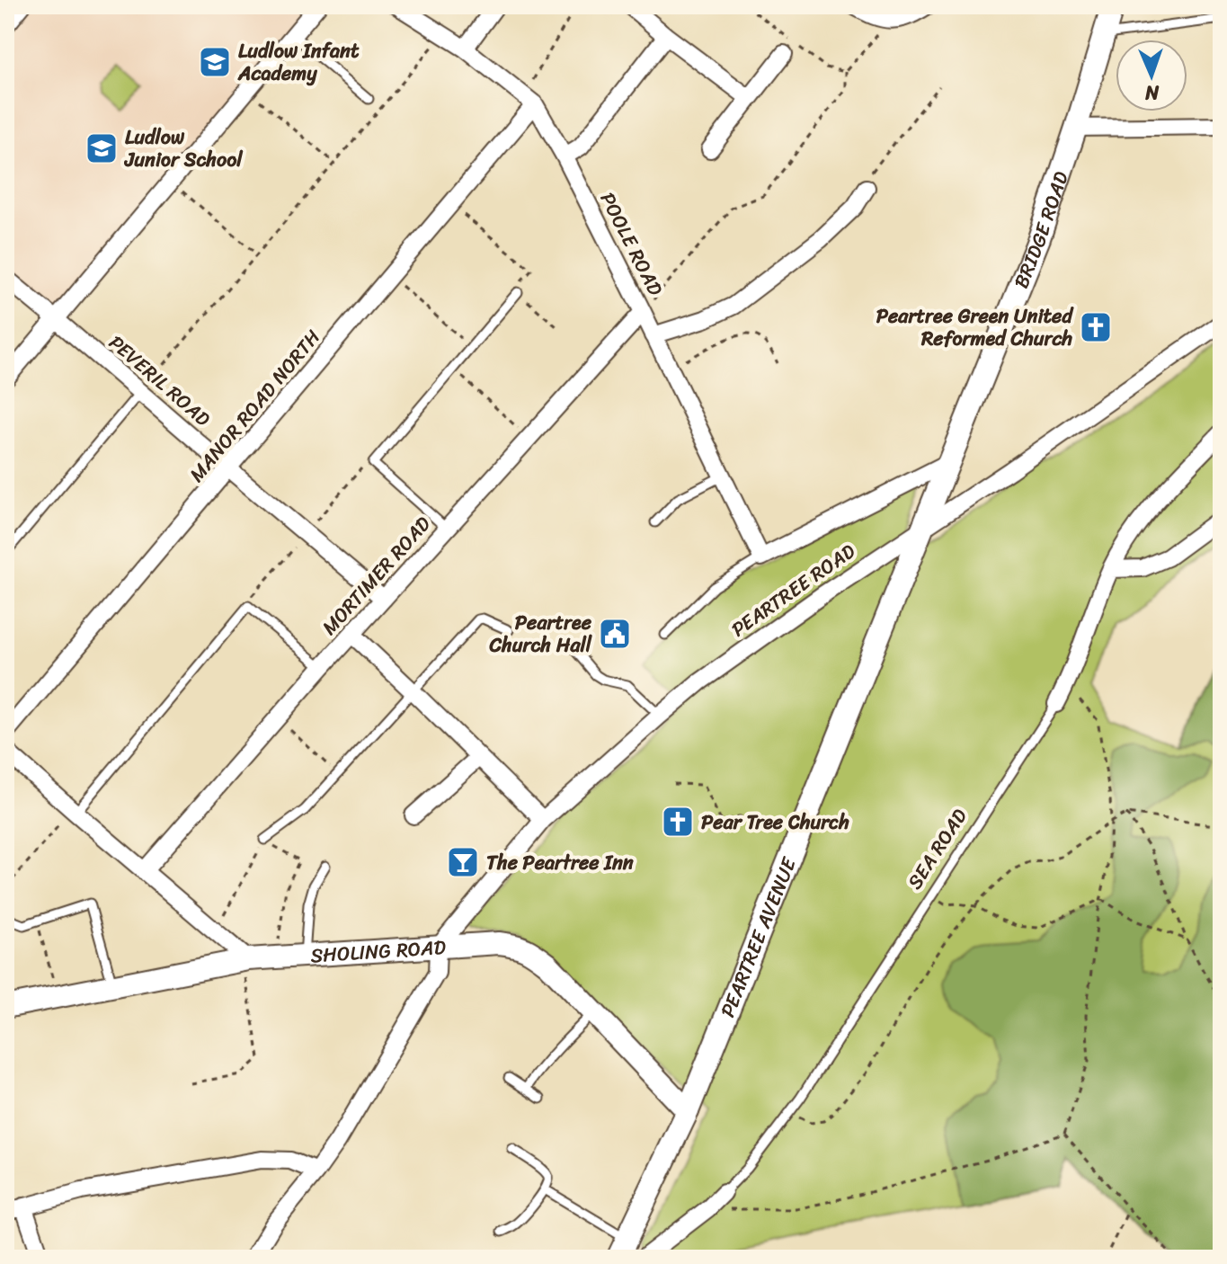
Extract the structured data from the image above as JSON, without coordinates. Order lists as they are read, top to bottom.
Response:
{
  "streets": {
    "street": [
      "BRIDGE ROAD",
      "POOLE ROAD",
      "PEVERIL ROAD",
      "MANOR ROAD NORTH",
      "MORTIMER ROAD",
      "PEARTREE ROAD",
      "SEA ROAD",
      "PEARTREE AVENUE",
      "SHOLING ROAD"
    ]
  },
  "crossings": [
    ["BRIDGE ROAD", "PEARTREE ROAD"],
    ["BRIDGE ROAD", "PEARTREE AVENUE"],
    ["POOLE ROAD", "MANOR ROAD NORTH"],
    ["POOLE ROAD", "MORTIMER ROAD"],
    ["PEVERIL ROAD", "MANOR ROAD NORTH"],
    ["PEVERIL ROAD", "MORTIMER ROAD"],
    ["PEARTREE ROAD", "PEARTREE AVENUE"],
    ["PEARTREE ROAD", "SHOLING ROAD"],
    ["PEARTREE AVENUE", "SHOLING ROAD"]
  ],
  "places": {
    "school or university": ["Ludlow Infant Academy", "Ludlow Junior School"],
    "church": ["Peartree Green United Reformed Church", "Pear Tree Church"],
    "public building": ["Peartree Church Hall"],
    "bar": ["The Peartree Inn"]
  },
  "north": "bottom"
}
